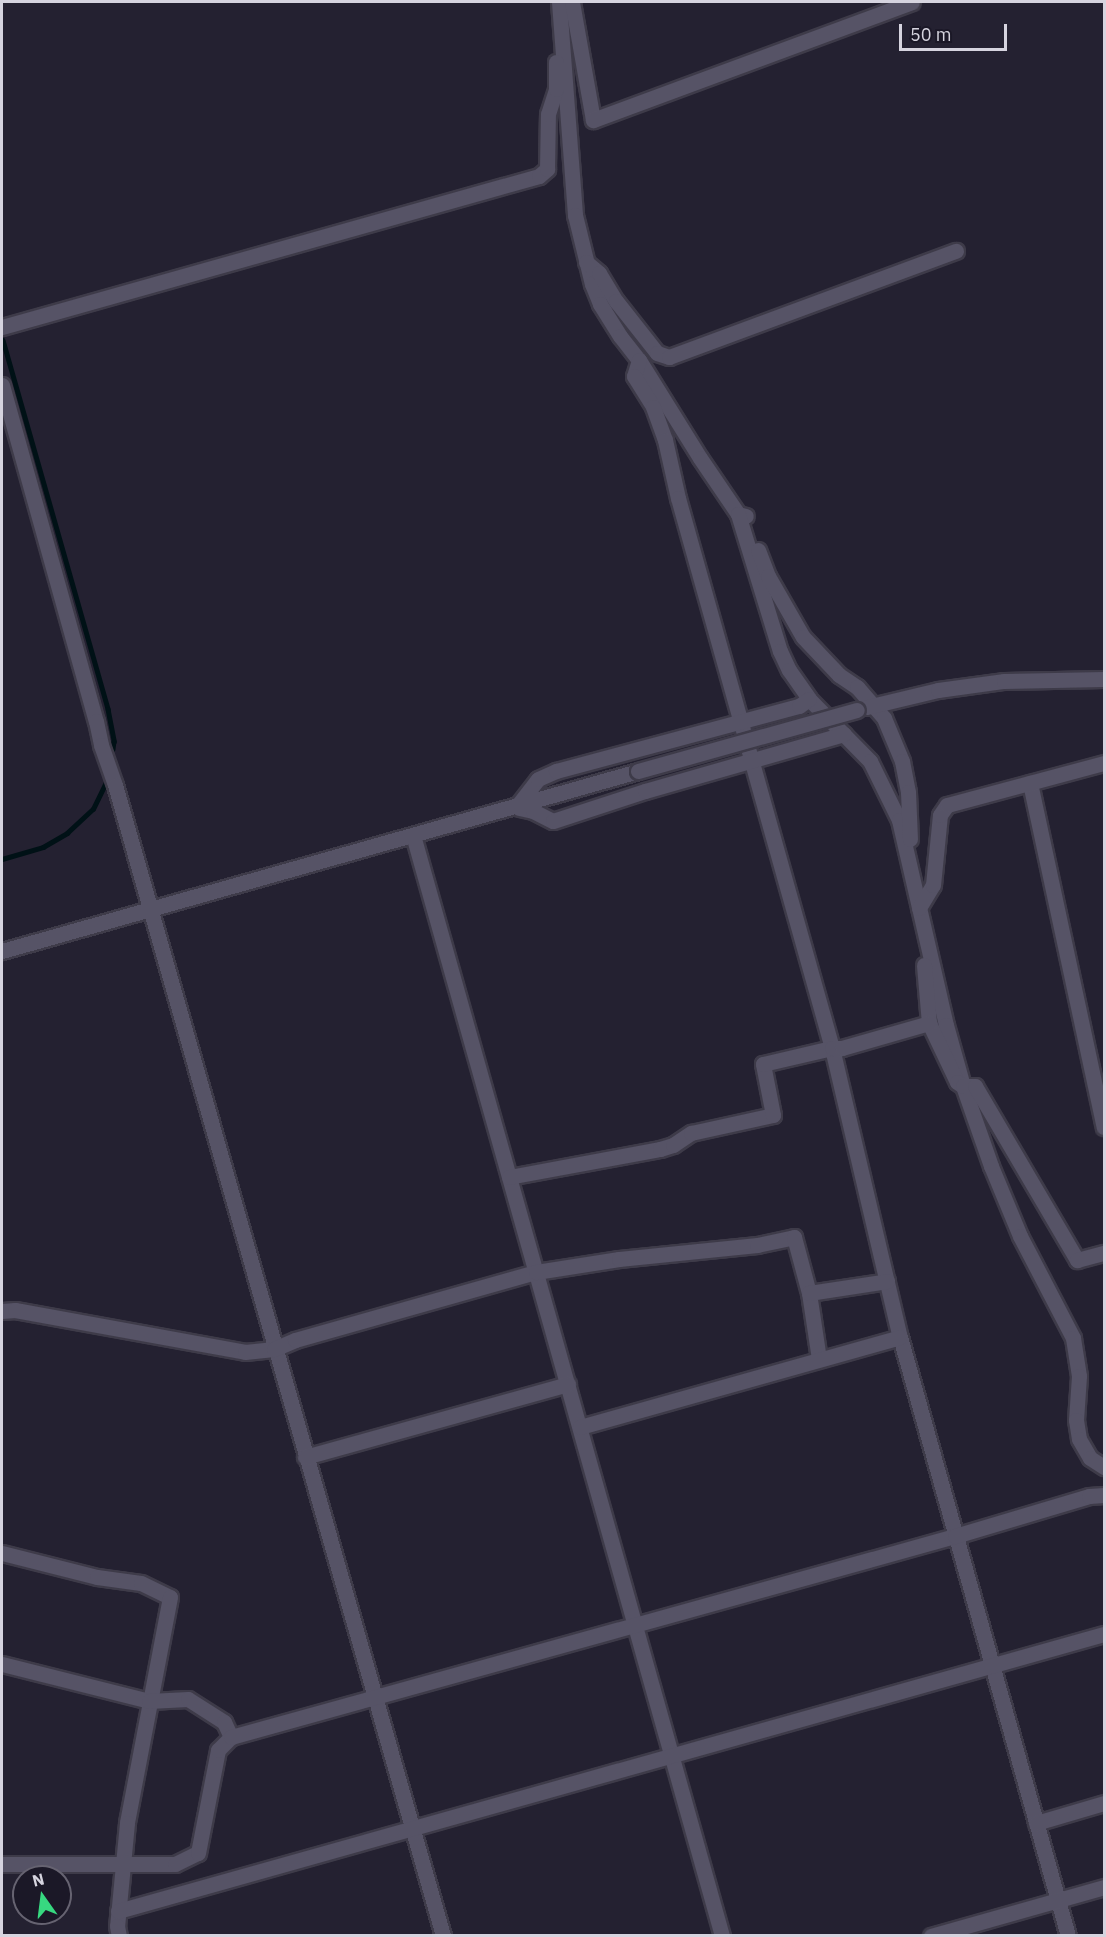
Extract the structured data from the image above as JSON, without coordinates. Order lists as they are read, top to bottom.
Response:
{
  "scale_bar": "50 m",
  "north": "top"
}
